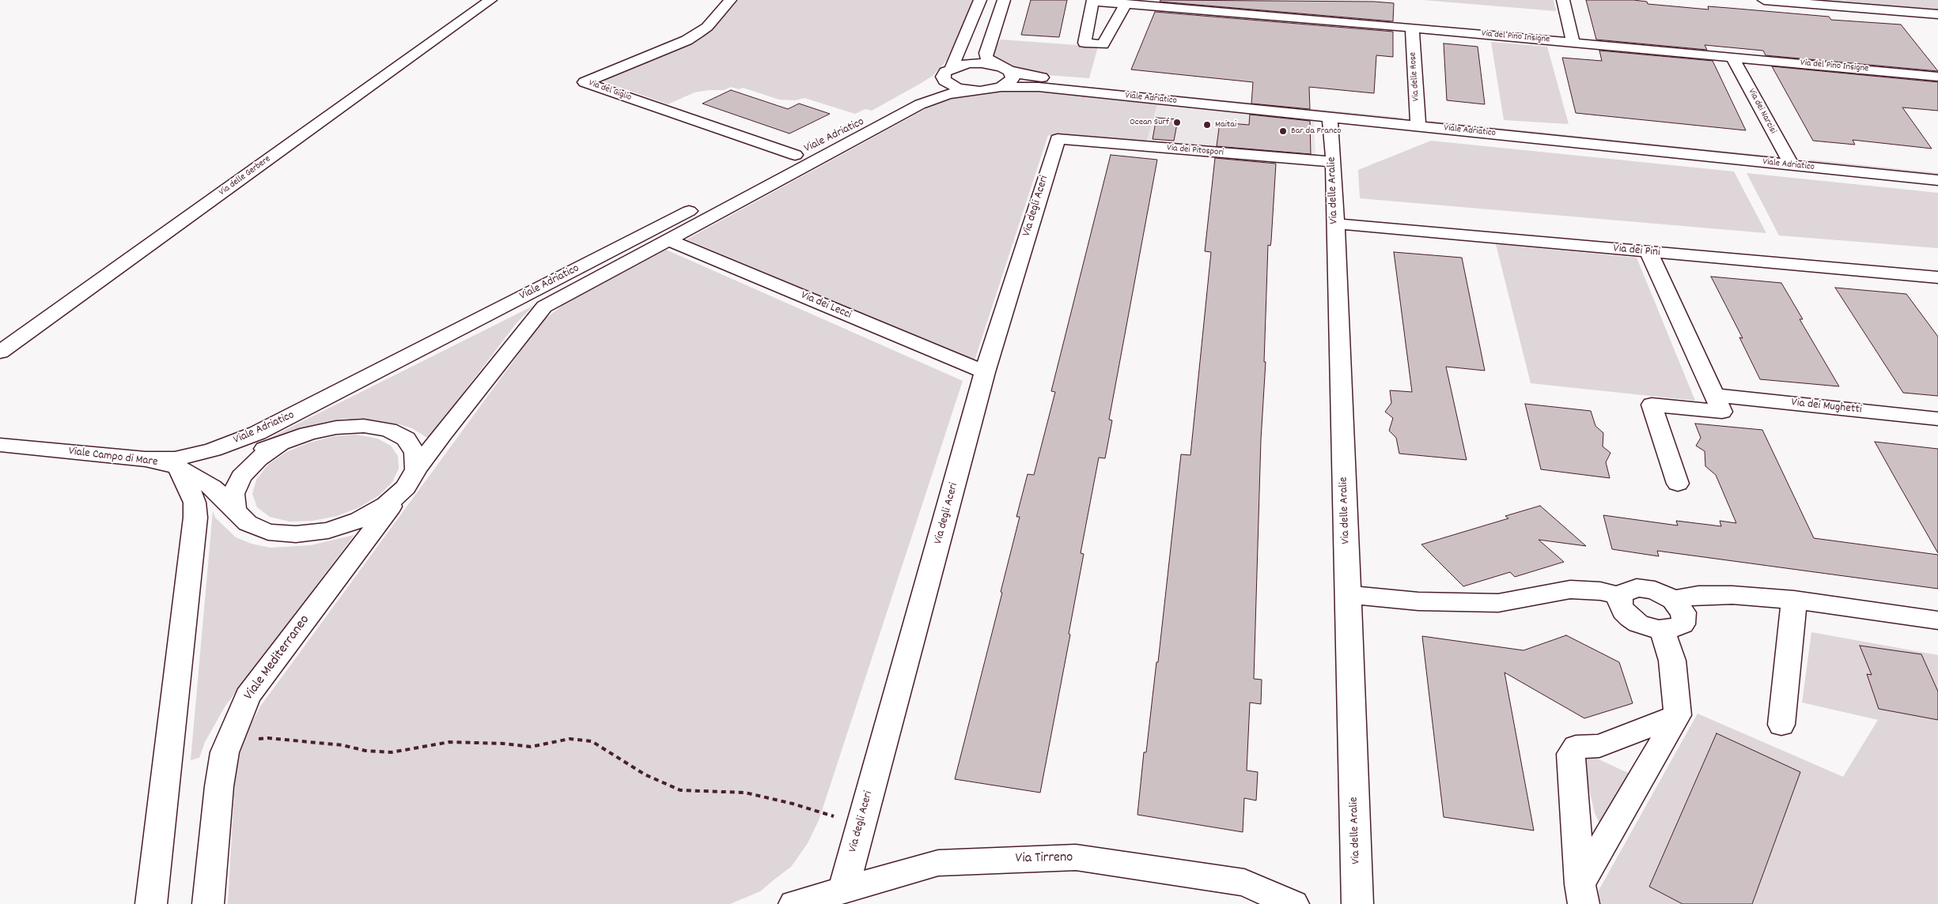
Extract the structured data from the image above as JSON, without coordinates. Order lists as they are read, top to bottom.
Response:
{
  "streets": {
    "street": [
      "Via del Pino Insigne",
      "Via delle Rose",
      "Via del Giglio",
      "Viale Adriatico",
      "Via dei Narcisi",
      "Via dei Pitospori",
      "Via delle Gerbere",
      "Via delle Aralie",
      "Via degli Aceri",
      "Via dei Pini",
      "Via dei Lecci",
      "Via dei Mughetti",
      "Viale Campo di Mare",
      "Viale Mediterraneo",
      "Via Tirreno"
    ]
  },
  "crossings": [
    ["Via del Pino Insigne", "Via delle Rose"],
    ["Via del Pino Insigne", "Via dei Narcisi"],
    ["Via delle Rose", "Viale Adriatico"],
    ["Via del Giglio", "Viale Adriatico"],
    ["Viale Adriatico", "Via dei Narcisi"],
    ["Viale Adriatico", "Via delle Aralie"],
    ["Viale Adriatico", "Via dei Lecci"],
    ["Viale Adriatico", "Viale Campo di Mare"],
    ["Viale Adriatico", "Viale Mediterraneo"],
    ["Via dei Pitospori", "Via delle Aralie"],
    ["Via dei Pitospori", "Via degli Aceri"],
    ["Via delle Aralie", "Via dei Pini"],
    ["Via degli Aceri", "Via dei Lecci"],
    ["Via degli Aceri", "Via Tirreno"],
    ["Viale Campo di Mare", "Viale Mediterraneo"]
  ],
  "places": ["Ocean Surf", "Maitai", "Bar da Franco"]
}
